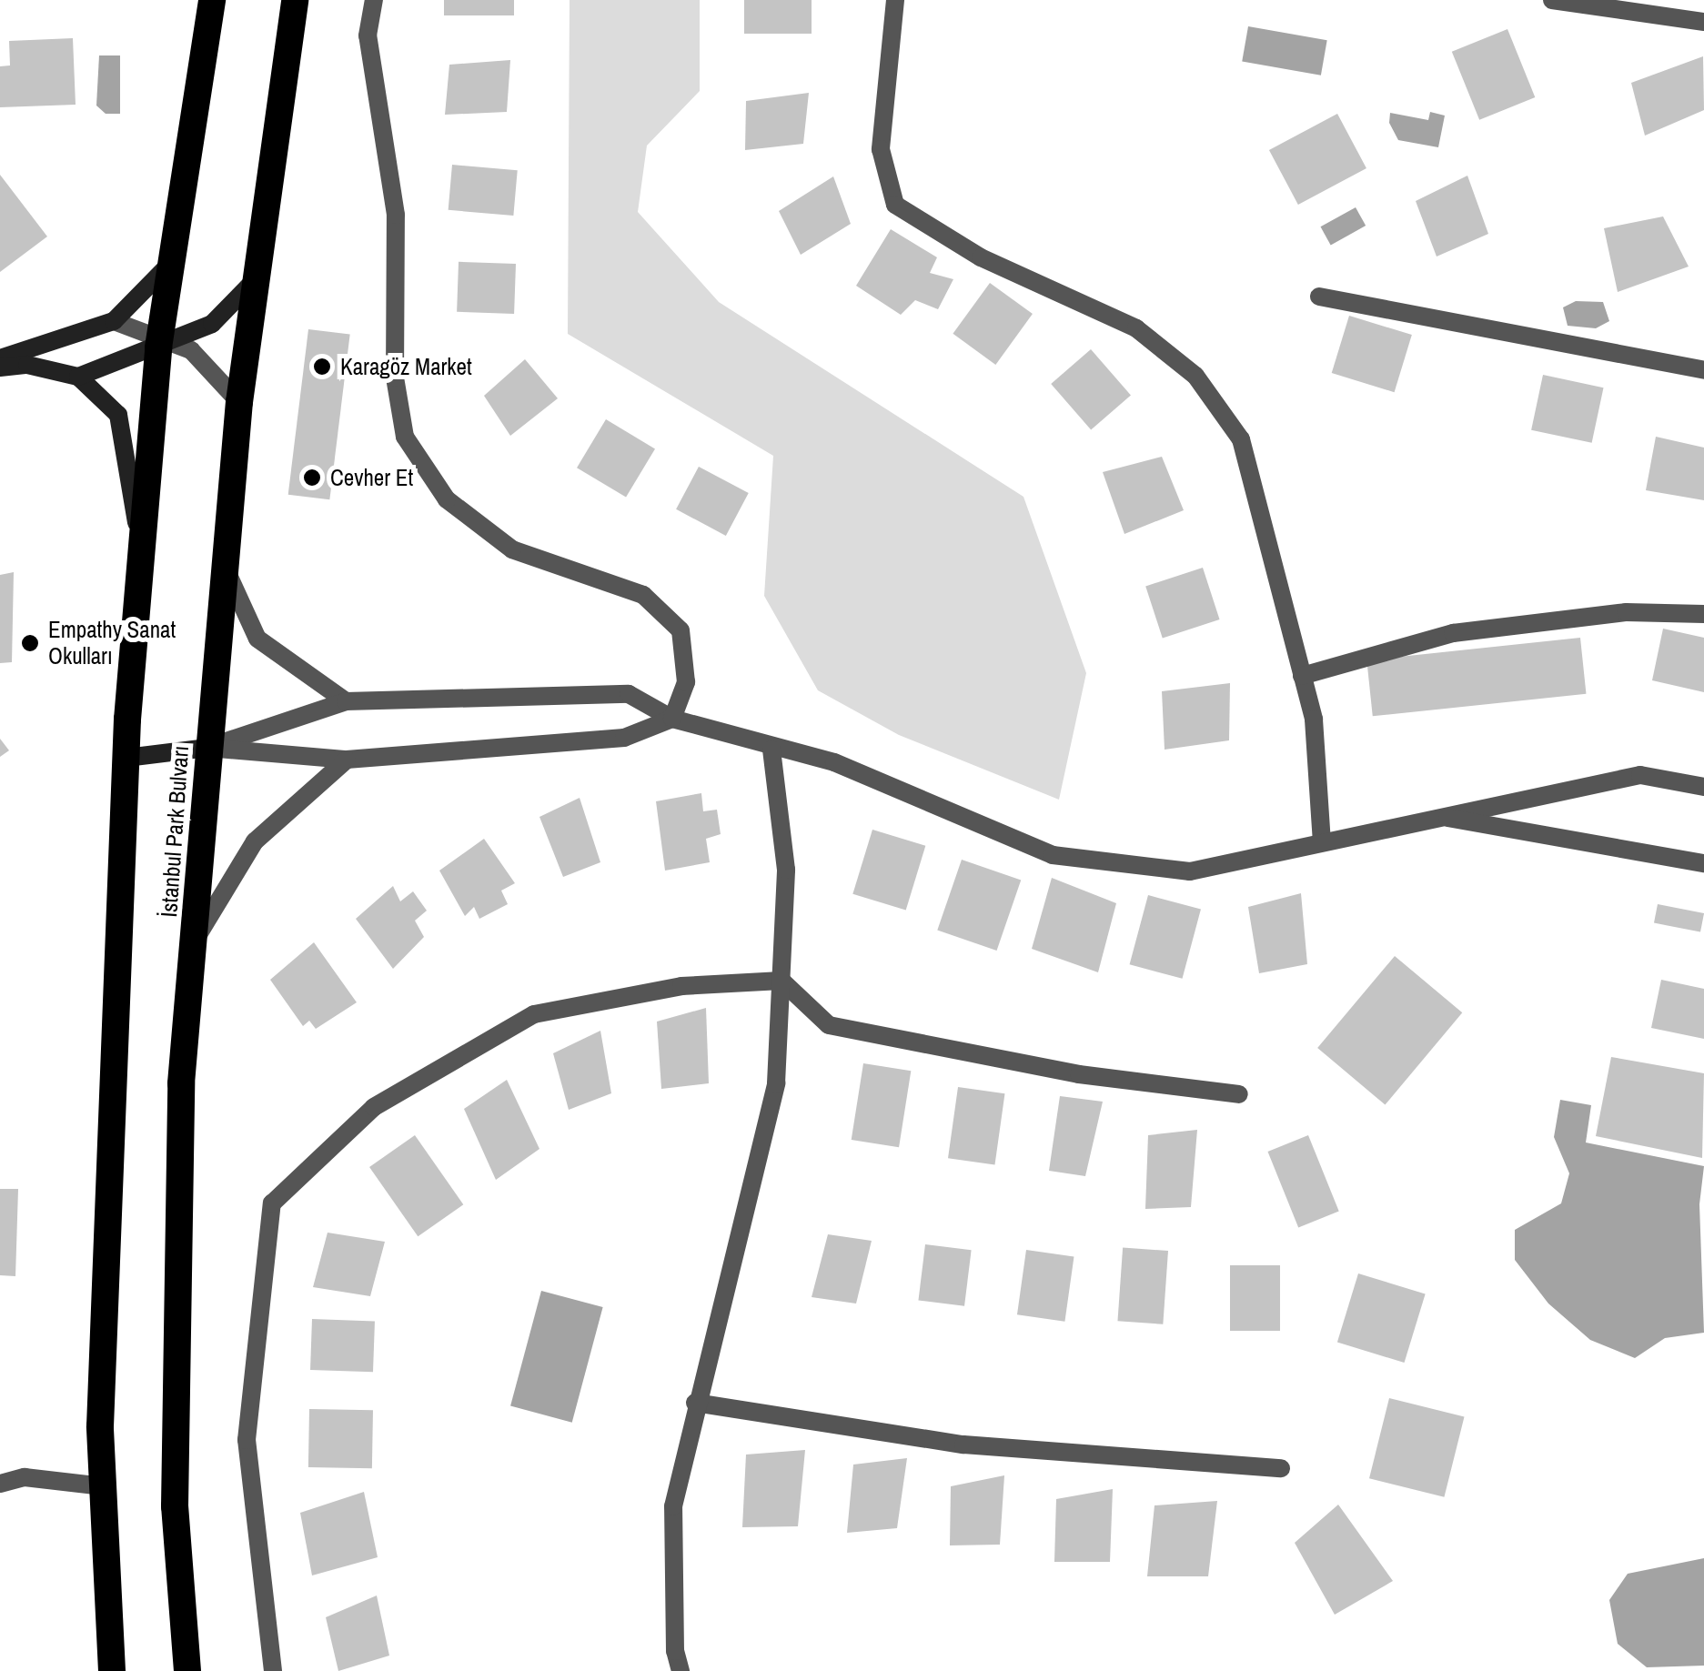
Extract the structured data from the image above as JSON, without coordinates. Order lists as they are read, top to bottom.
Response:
{
  "streets": {
    "highway": ["İstanbul Park Bulvarı"]
  },
  "places": ["Karagöz Market", "Cevher Et", "Empathy Sanat Okulları"]
}
